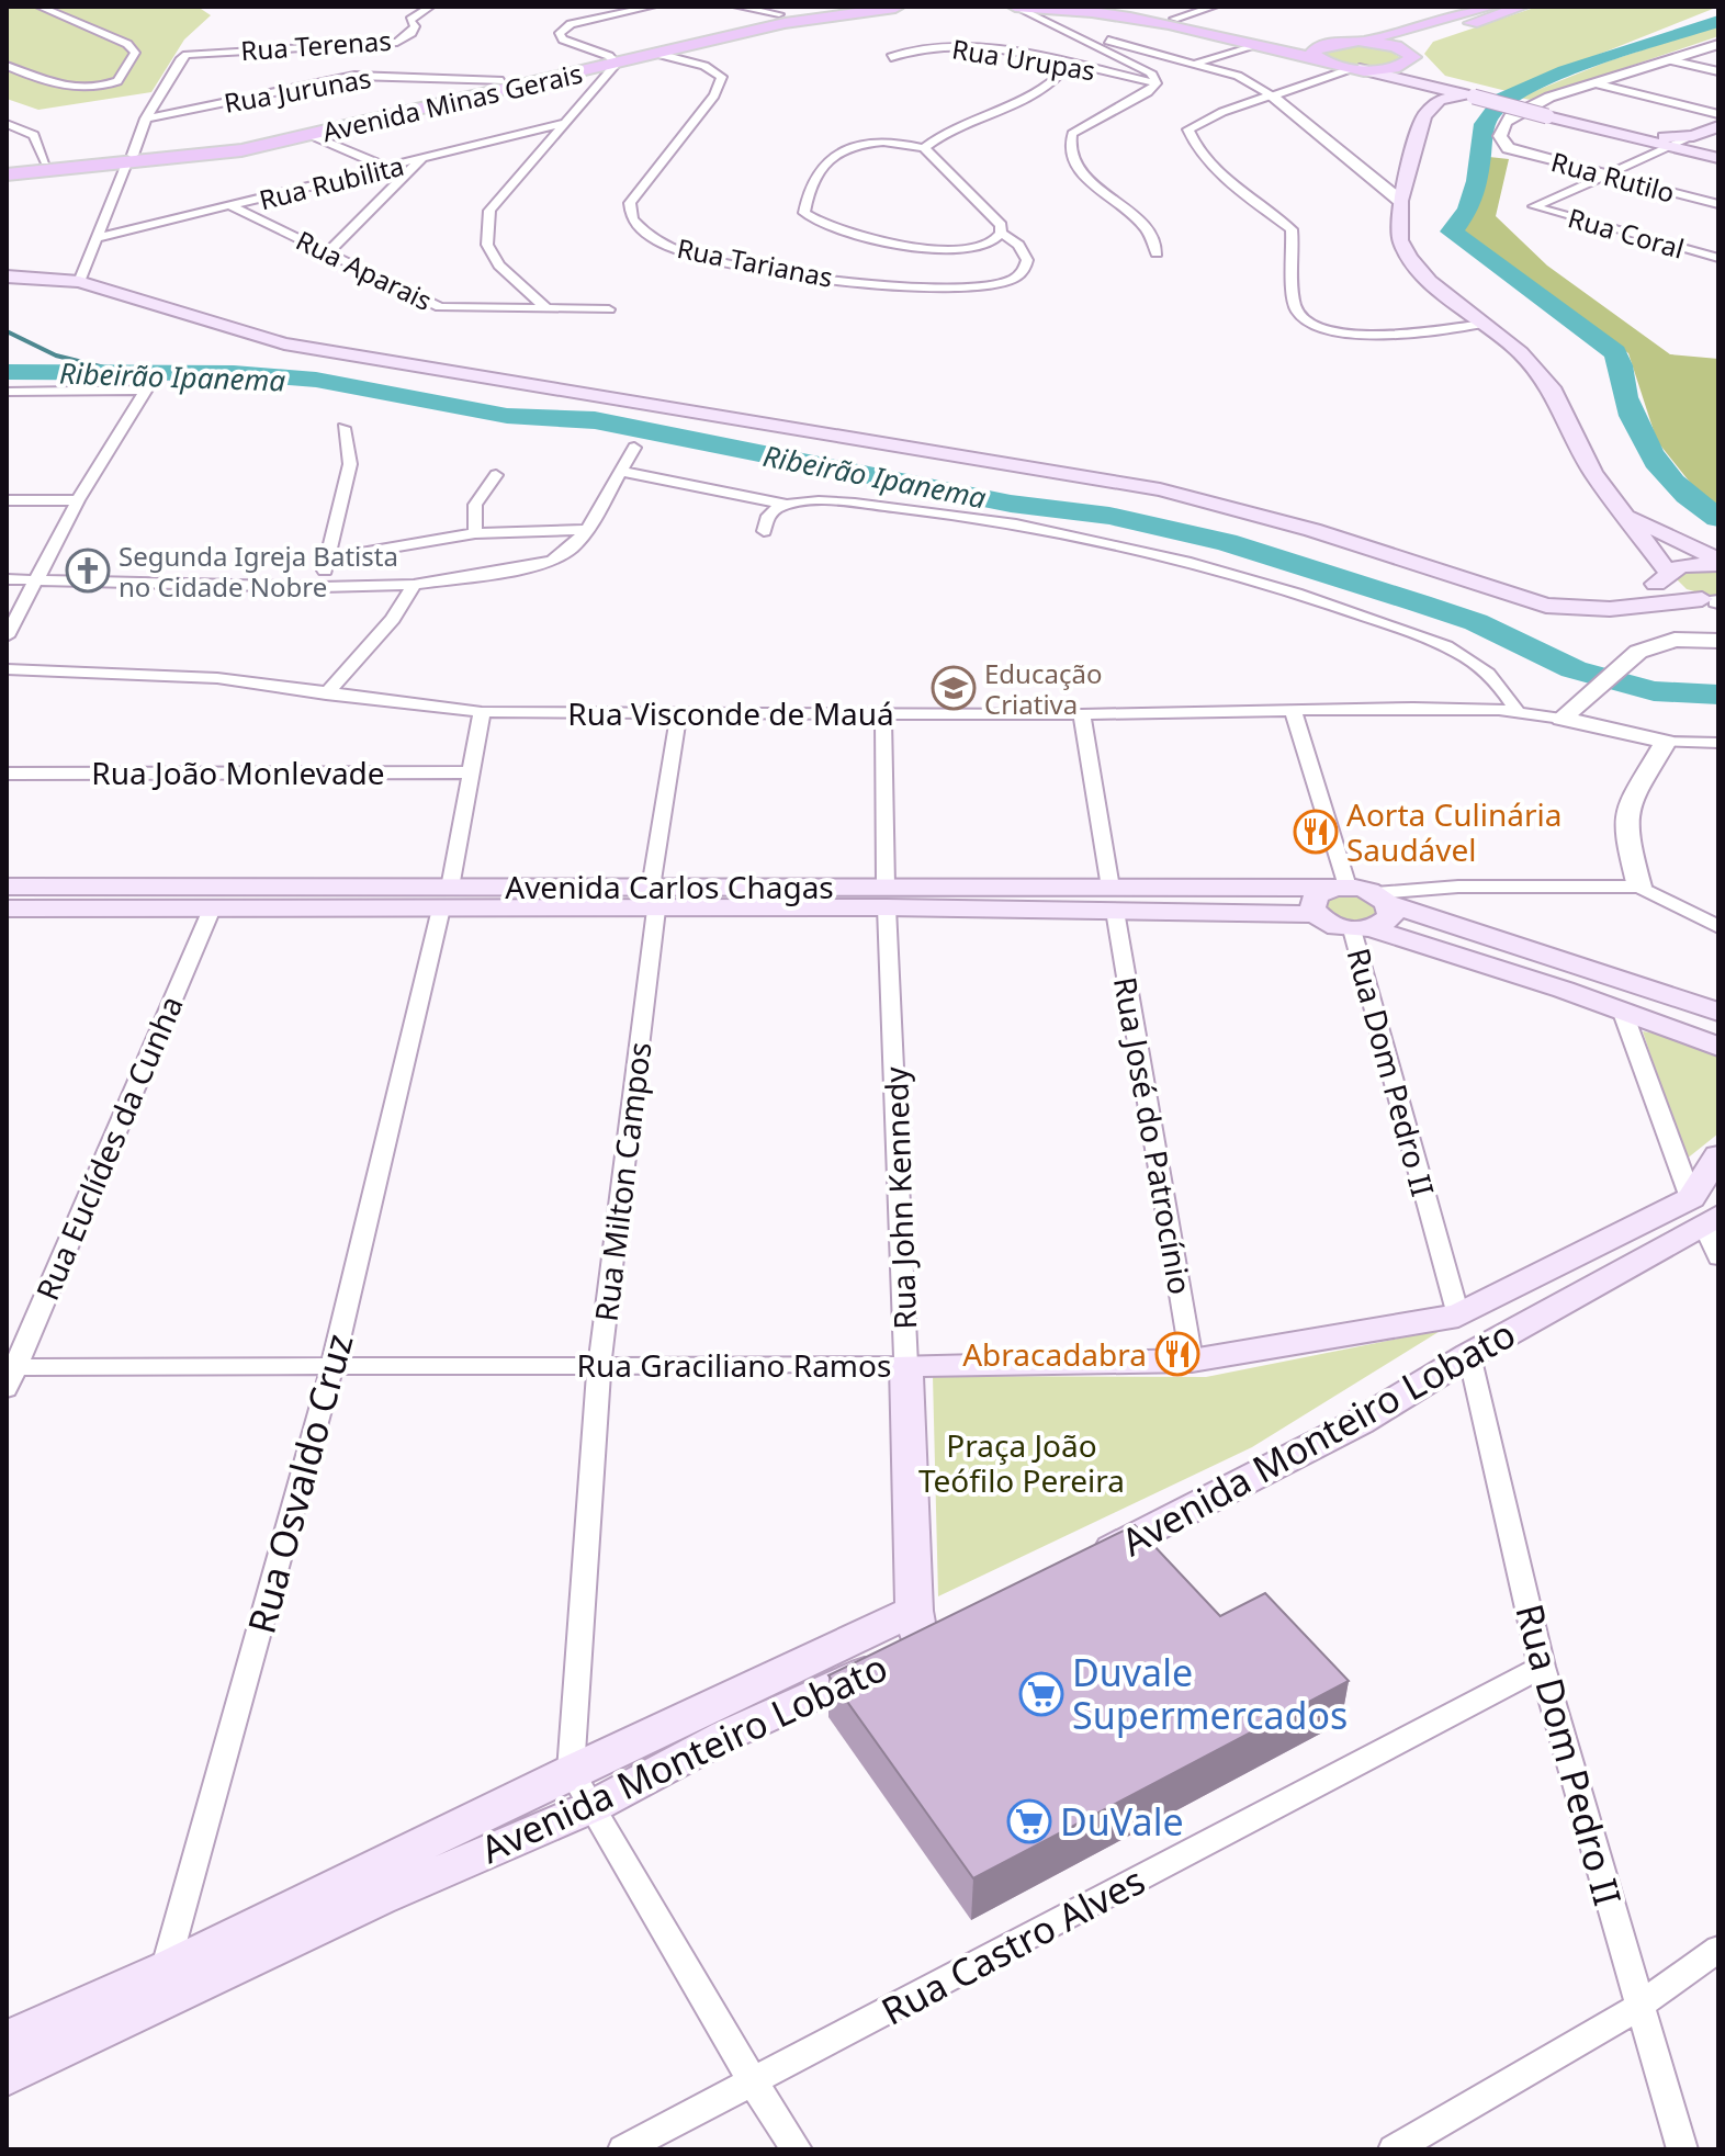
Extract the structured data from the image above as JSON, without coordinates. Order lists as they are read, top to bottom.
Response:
{
  "streets": {
    "main road": [
      "Avenida Minas Gerais",
      "Avenida Carlos Chagas",
      "Rua John Kennedy",
      "Rua Graciliano Ramos",
      "Avenida Monteiro Lobato"
    ],
    "street": [
      "Rua Terenas",
      "Rua Urupas",
      "Rua Jurunas",
      "Rua Rutilo",
      "Rua Rubilita",
      "Rua Coral",
      "Rua Tarianas",
      "Rua Aparais",
      "Rua Visconde de Mauá",
      "Rua João Monlevade",
      "Rua Dom Pedro II",
      "Rua José do Patrocínio",
      "Rua Euclídes da Cunha",
      "Rua Milton Campos",
      "Rua Osvaldo Cruz",
      "Rua Castro Alves"
    ]
  },
  "crossings": [
    ["Rua Terenas", "Rua Jurunas"],
    ["Rua Jurunas", "Avenida Minas Gerais"],
    ["Avenida Minas Gerais", "Rua Tarianas"],
    ["Rua Rutilo", "Rua Coral"],
    ["Rua Rubilita", "Rua Aparais"],
    ["Rua Visconde de Mauá", "Rua José do Patrocínio"],
    ["Rua Visconde de Mauá", "Rua Milton Campos"],
    ["Rua Visconde de Mauá", "Rua John Kennedy"],
    ["Rua Visconde de Mauá", "Rua Osvaldo Cruz"],
    ["Rua João Monlevade", "Rua Osvaldo Cruz"],
    ["Avenida Carlos Chagas", "Rua José do Patrocínio"],
    ["Avenida Carlos Chagas", "Rua Euclídes da Cunha"],
    ["Avenida Carlos Chagas", "Rua Milton Campos"],
    ["Avenida Carlos Chagas", "Rua John Kennedy"],
    ["Avenida Carlos Chagas", "Rua Osvaldo Cruz"],
    ["Rua Dom Pedro II", "Rua Graciliano Ramos"],
    ["Rua Dom Pedro II", "Avenida Monteiro Lobato"],
    ["Rua Dom Pedro II", "Rua Castro Alves"],
    ["Rua José do Patrocínio", "Rua Graciliano Ramos"],
    ["Rua Euclídes da Cunha", "Rua Graciliano Ramos"],
    ["Rua Milton Campos", "Rua Graciliano Ramos"],
    ["Rua Milton Campos", "Avenida Monteiro Lobato"],
    ["Rua John Kennedy", "Rua Graciliano Ramos"],
    ["Rua John Kennedy", "Avenida Monteiro Lobato"],
    ["Rua Graciliano Ramos", "Avenida Monteiro Lobato"],
    ["Rua Graciliano Ramos", "Rua Osvaldo Cruz"],
    ["Avenida Monteiro Lobato", "Rua Osvaldo Cruz"]
  ],
  "water": ["Ribeirão Ipanema"],
  "parks": ["Praça João Teófilo Pereira"],
  "places": {
    "church": ["Segunda Igreja Batista no Cidade Nobre"],
    "school or university": ["Educação Criativa"],
    "restaurant": ["Aorta Culinária Saudável", "Abracadabra"],
    "supermarket": ["Duvale Supermercados", "DuVale"]
  }
}
